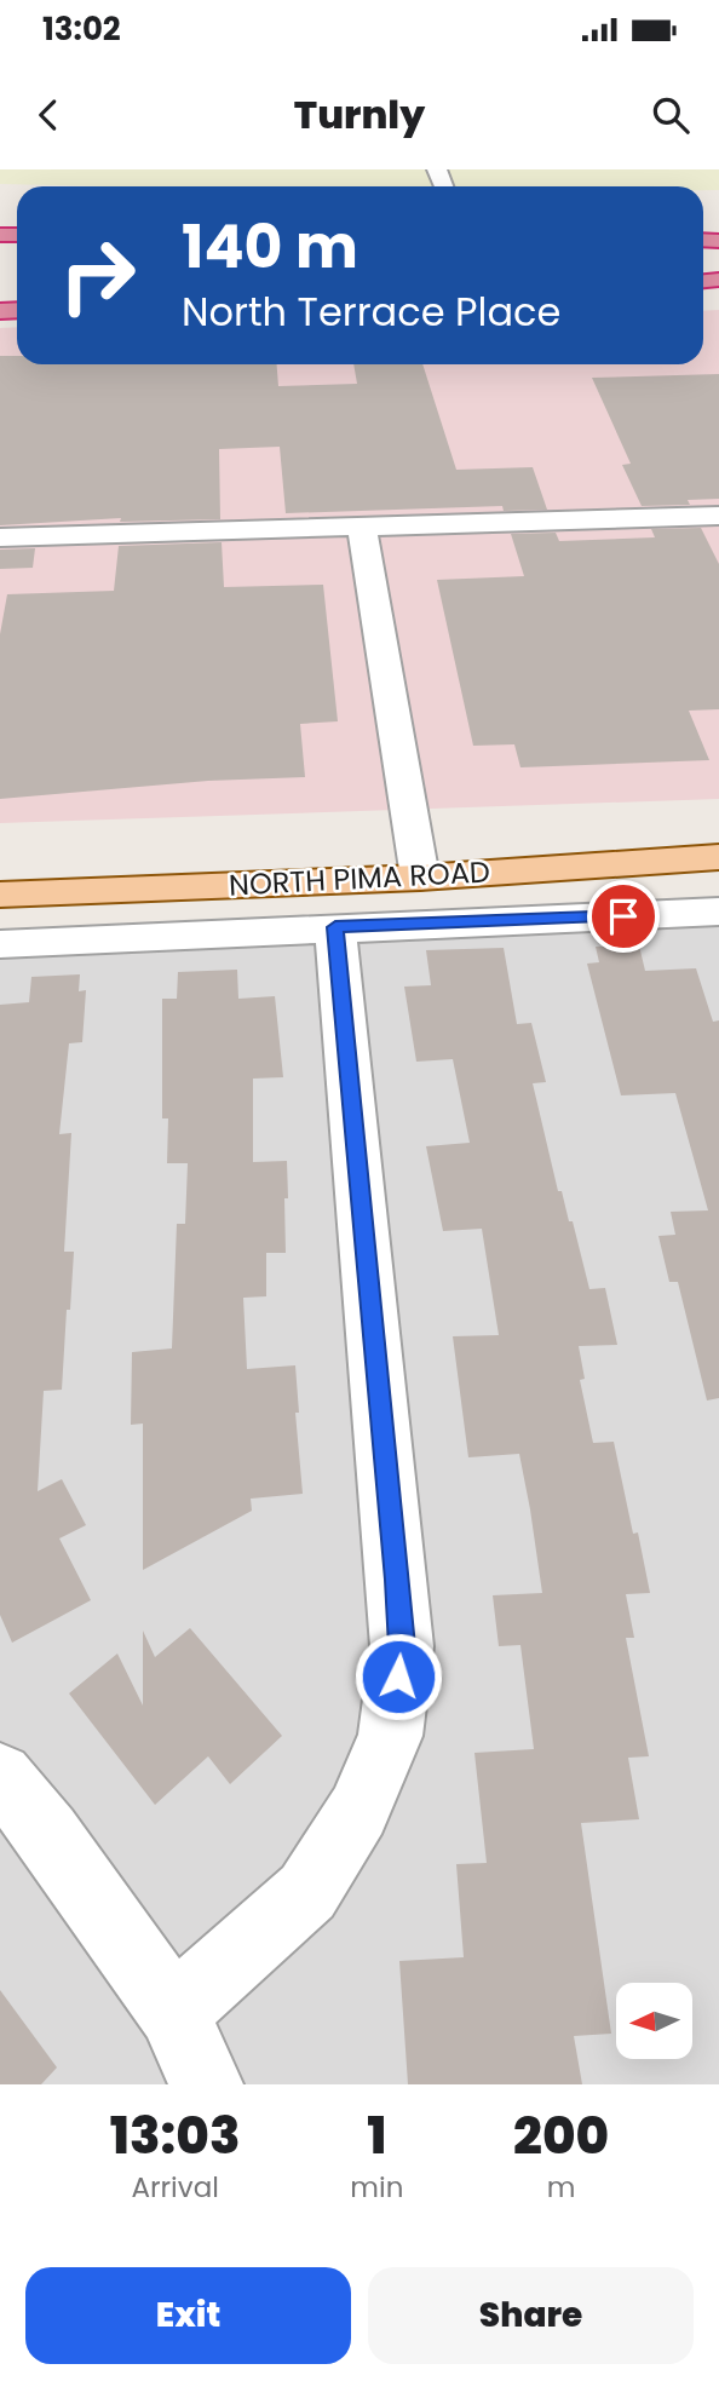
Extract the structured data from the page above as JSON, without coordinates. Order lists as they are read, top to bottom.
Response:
{
  "streets": {
    "main road": ["NORTH PIMA ROAD"]
  },
  "north": "left",
  "page": {
    "status": "13:02",
    "header": "Turnly",
    "turn": ["140 m", "North Terrace Place"],
    "eta": [
      "13:03",
      "Arrival",
      "1",
      "min",
      "200",
      "m"
    ],
    "buttons": ["Exit", "Share"]
  }
}
